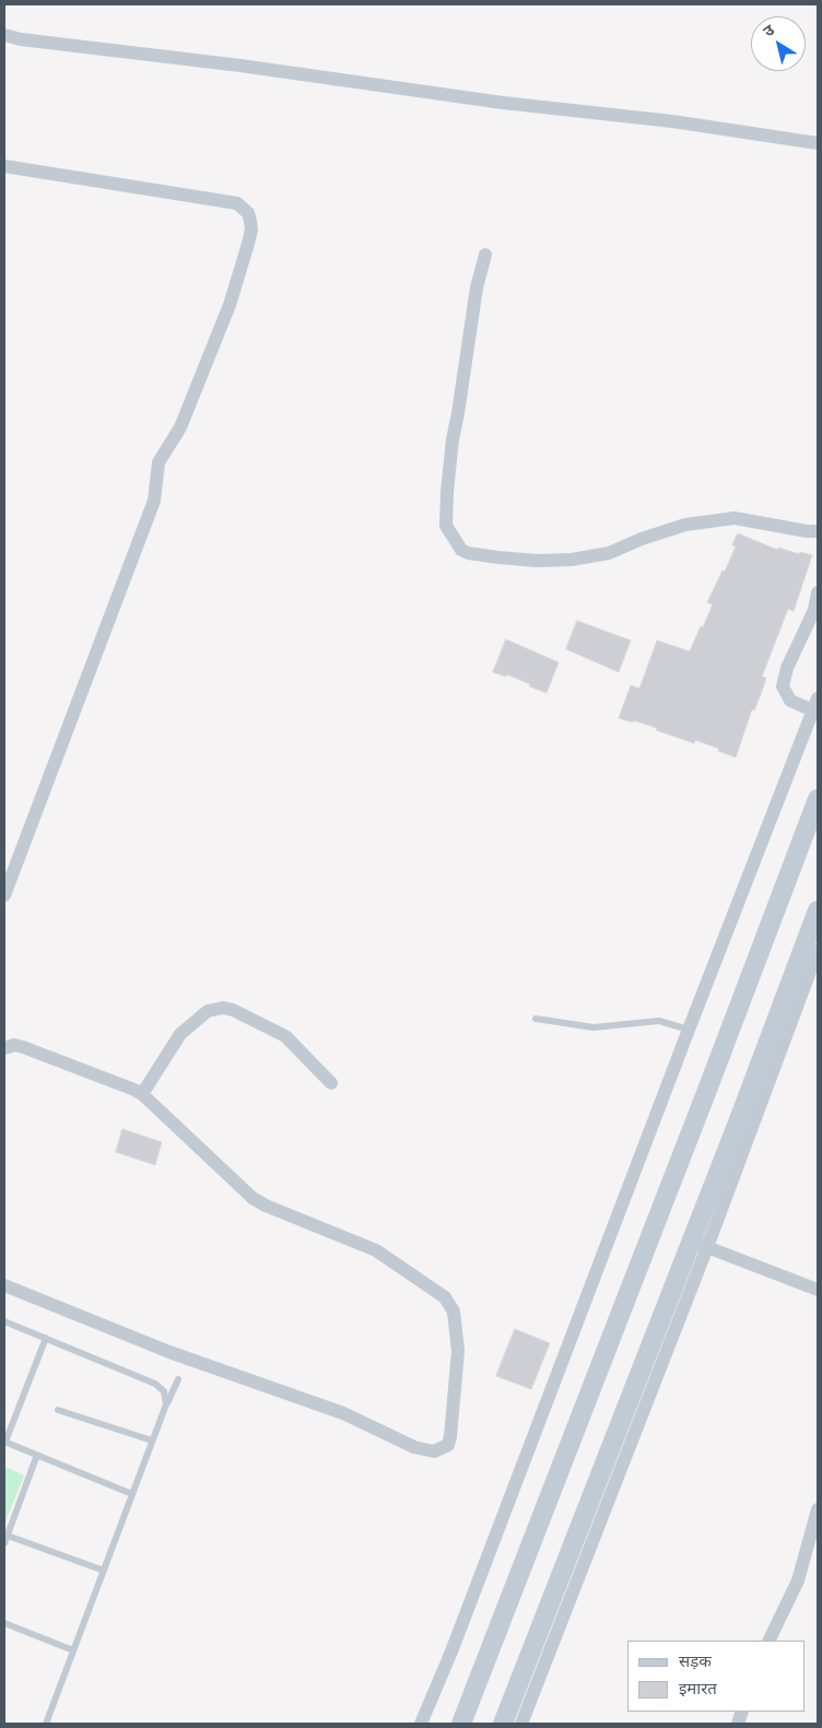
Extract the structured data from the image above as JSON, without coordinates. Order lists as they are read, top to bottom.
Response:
{
  "legend": ["सड़क", "इमारत"],
  "north": "top left"
}
